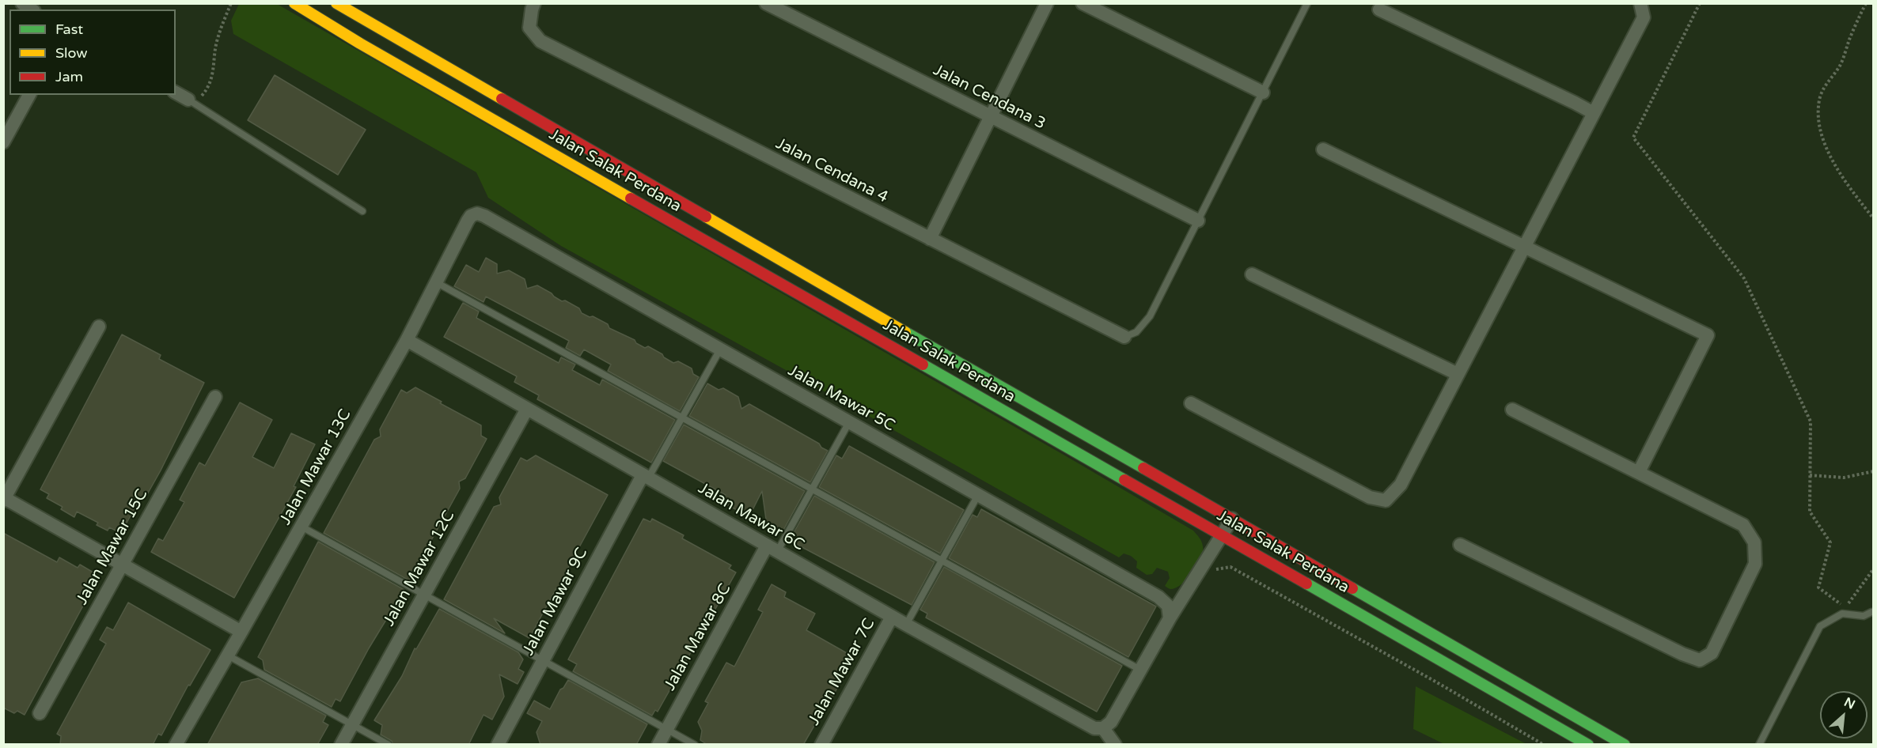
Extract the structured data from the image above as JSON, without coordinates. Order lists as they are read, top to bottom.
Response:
{
  "streets": {
    "street": [
      "Jalan Cendana 3",
      "Jalan Salak Perdana",
      "Jalan Cendana 4",
      "Jalan Mawar 5C",
      "Jalan Mawar 13C",
      "Jalan Mawar 6C",
      "Jalan Mawar 15C",
      "Jalan Mawar 12C",
      "Jalan Mawar 9C",
      "Jalan Mawar 8C",
      "Jalan Mawar 7C"
    ]
  },
  "crossings": [
    ["Jalan Mawar 5C", "Jalan Mawar 13C"],
    ["Jalan Mawar 13C", "Jalan Mawar 6C"],
    ["Jalan Mawar 6C", "Jalan Mawar 12C"],
    ["Jalan Mawar 6C", "Jalan Mawar 9C"],
    ["Jalan Mawar 6C", "Jalan Mawar 8C"],
    ["Jalan Mawar 6C", "Jalan Mawar 7C"]
  ],
  "legend": ["Fast", "Slow", "Jam"],
  "north": "top right"
}
